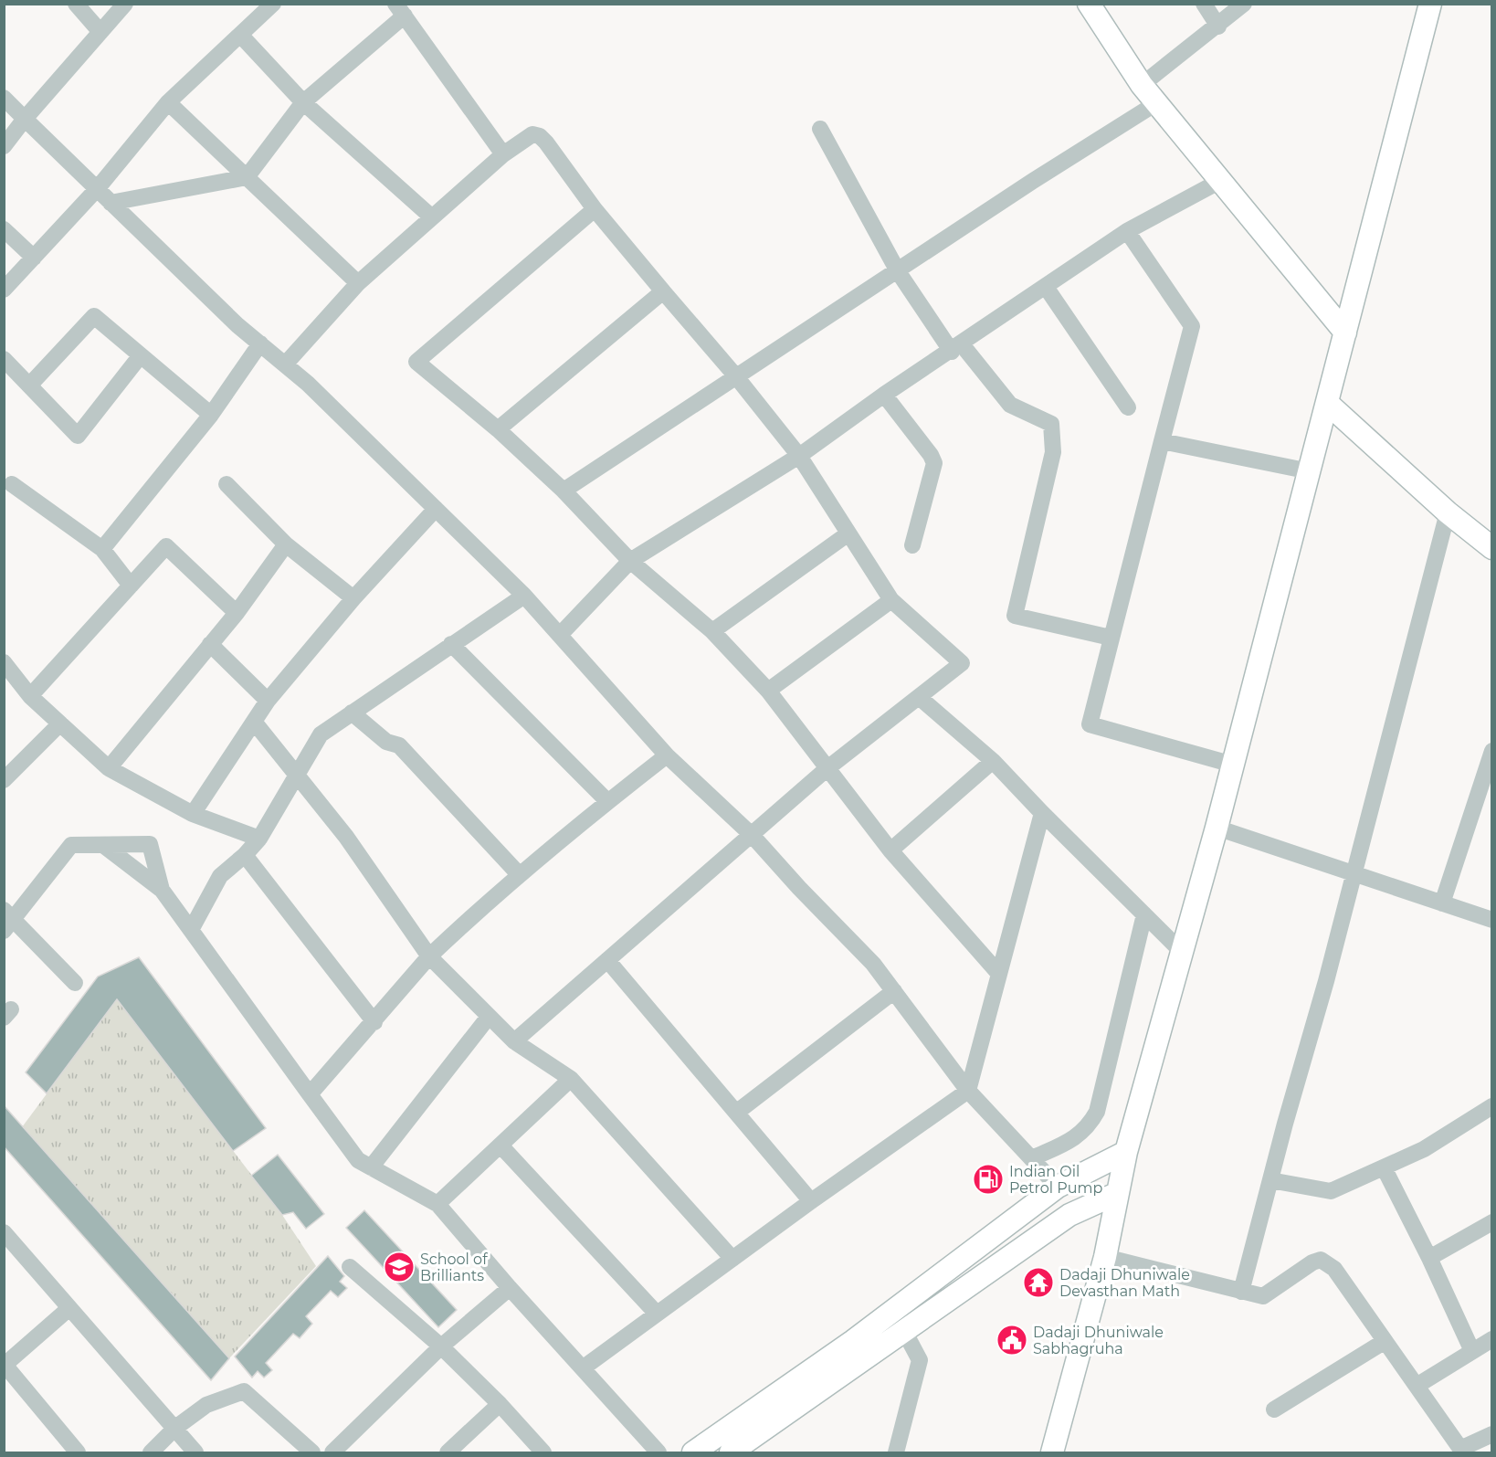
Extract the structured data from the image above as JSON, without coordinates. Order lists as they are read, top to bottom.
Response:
{
  "places": {
    "fuel station": ["Indian Oil Petrol Pump"],
    "school or university": ["School of Brilliants"],
    "temple": ["Dadaji Dhuniwale Devasthan Math"],
    "public building": ["Dadaji Dhuniwale Sabhagruha"]
  }
}
